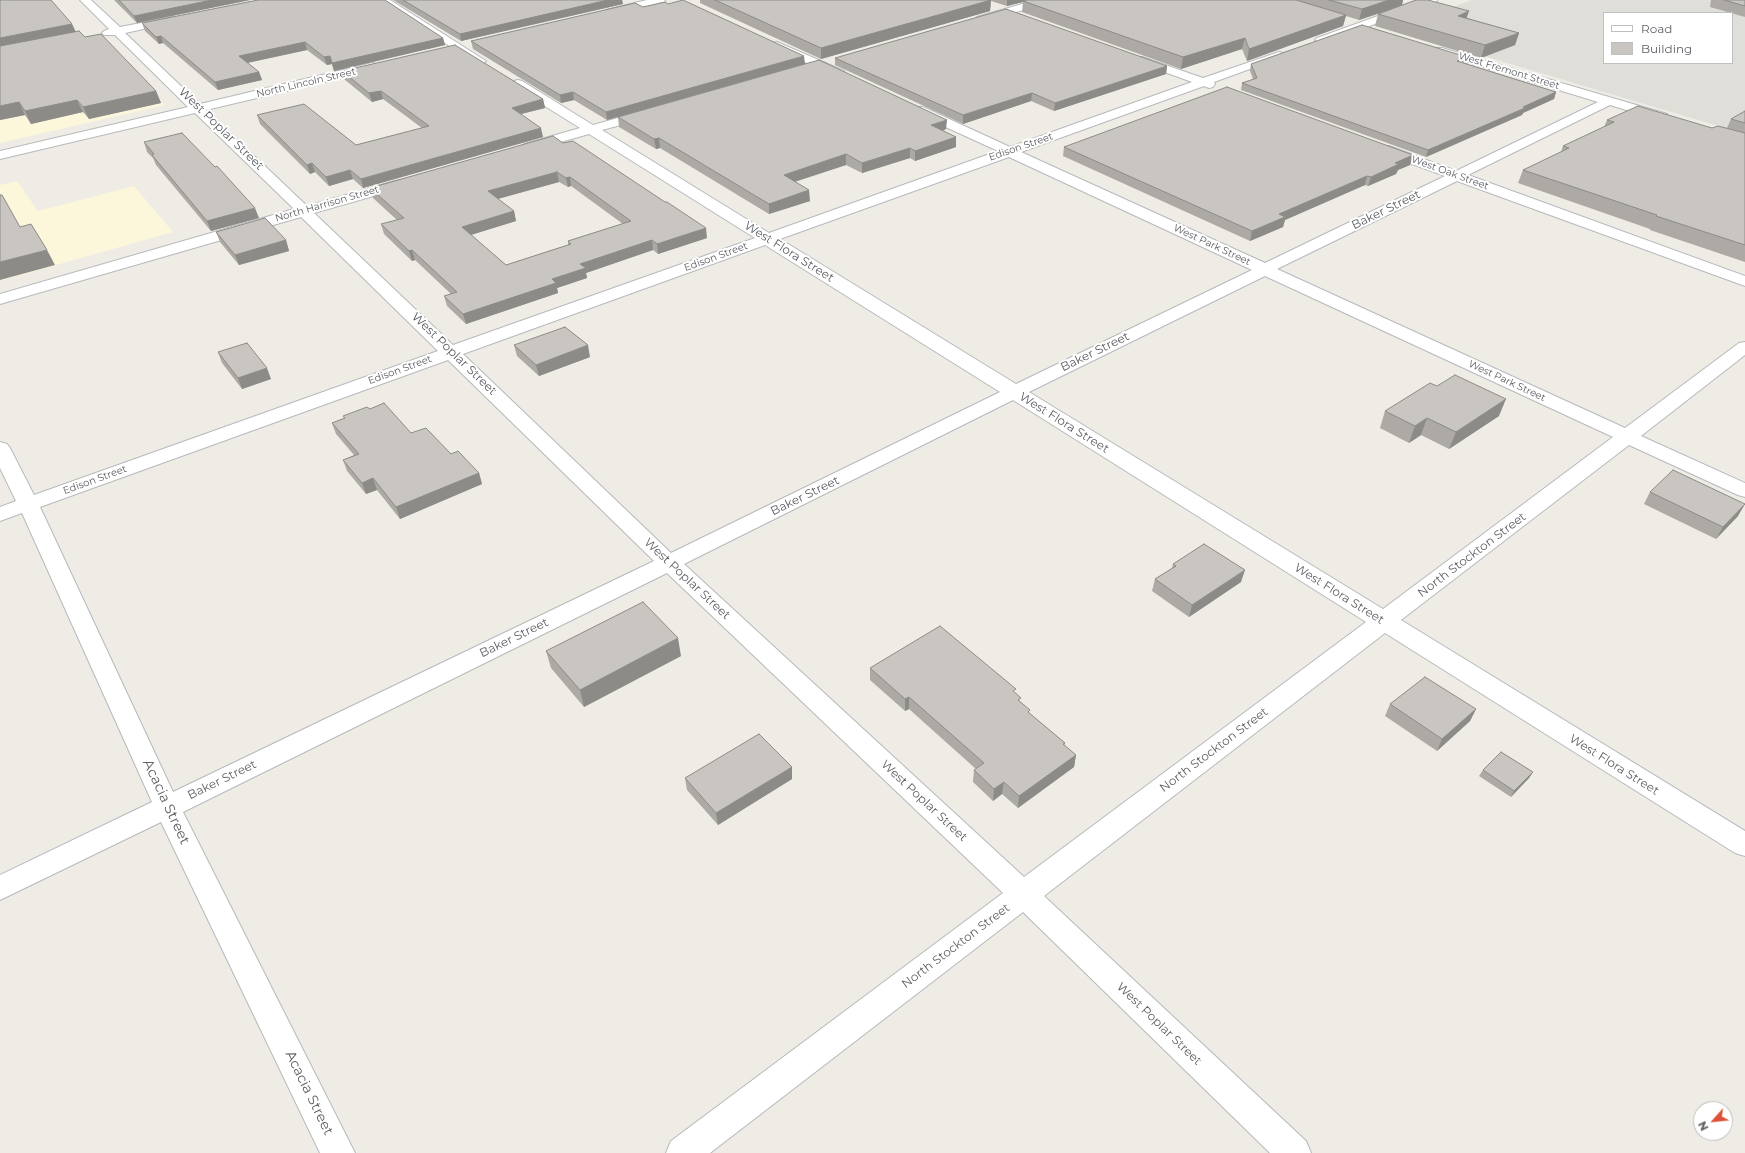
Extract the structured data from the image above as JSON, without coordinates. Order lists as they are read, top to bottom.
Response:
{
  "streets": {
    "street": [
      "West Fremont Street",
      "North Lincoln Street",
      "West Poplar Street",
      "Edison Street",
      "West Oak Street",
      "North Harrison Street",
      "Baker Street",
      "West Park Street",
      "West Flora Street",
      "North Stockton Street",
      "Acacia Street"
    ]
  },
  "crossings": [
    ["West Fremont Street", "Baker Street"],
    ["North Lincoln Street", "West Poplar Street"],
    ["West Poplar Street", "Edison Street"],
    ["West Poplar Street", "North Harrison Street"],
    ["West Poplar Street", "Baker Street"],
    ["West Poplar Street", "North Stockton Street"],
    ["Edison Street", "West Park Street"],
    ["Edison Street", "West Flora Street"],
    ["Edison Street", "Acacia Street"],
    ["West Oak Street", "Baker Street"],
    ["Baker Street", "West Park Street"],
    ["Baker Street", "West Flora Street"],
    ["Baker Street", "Acacia Street"],
    ["West Park Street", "North Stockton Street"],
    ["West Flora Street", "North Stockton Street"]
  ],
  "legend": ["Road", "Building"],
  "north": "bottom left"
}
